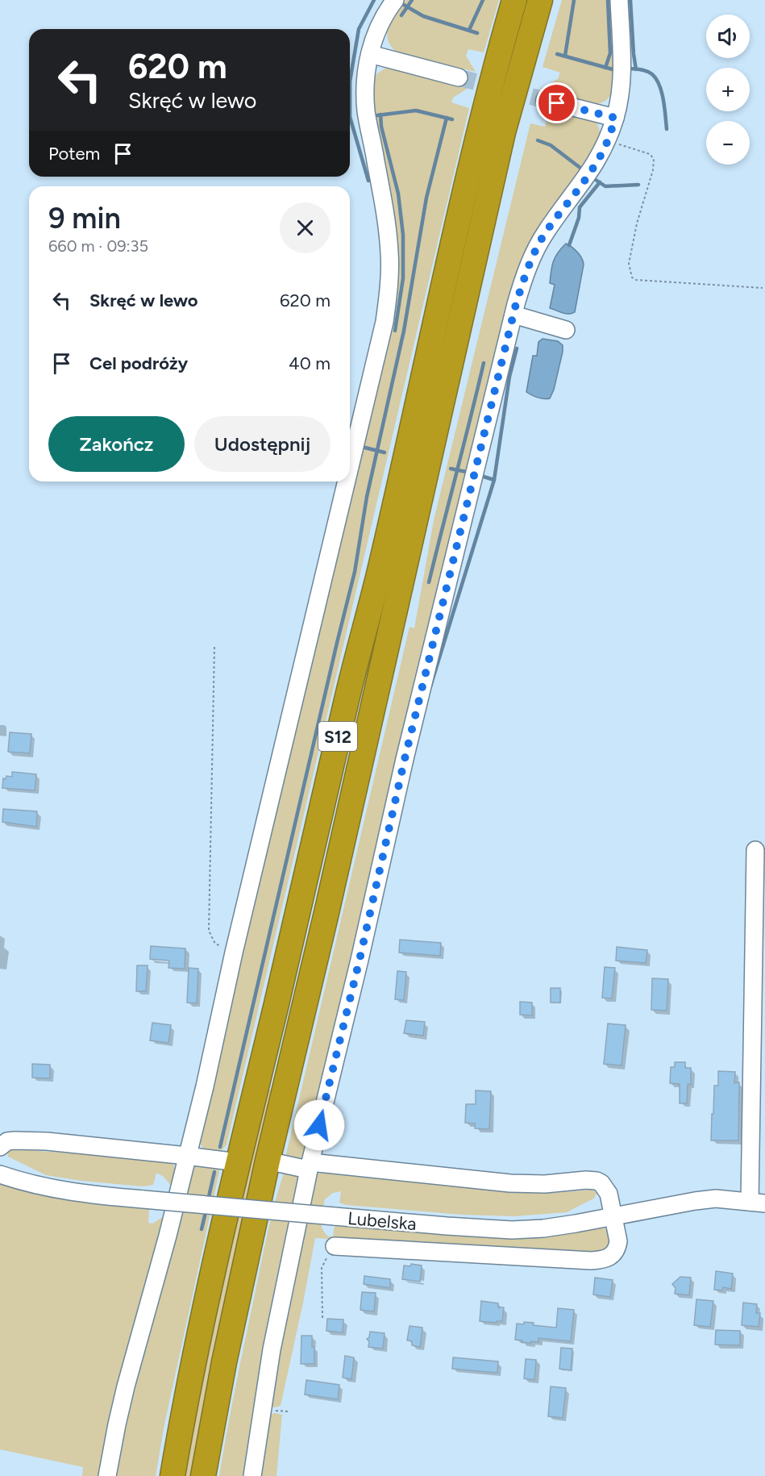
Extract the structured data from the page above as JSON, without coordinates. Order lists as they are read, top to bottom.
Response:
{
  "streets": {
    "highway": ["S12"],
    "street": ["Lubelska"]
  },
  "page": {
    "map_buttons": ["+", "−"],
    "turn": ["620 m", "Skręć w lewo"],
    "then": "Potem",
    "heading": ["9 min", "660 m · 09:35"],
    "list": [
      {
        "name": "Skręć w lewo",
        "value": "620 m"
      },
      {
        "name": "Cel podróży",
        "value": "40 m"
      }
    ],
    "buttons": ["Zakończ", "Udostępnij"]
  }
}
